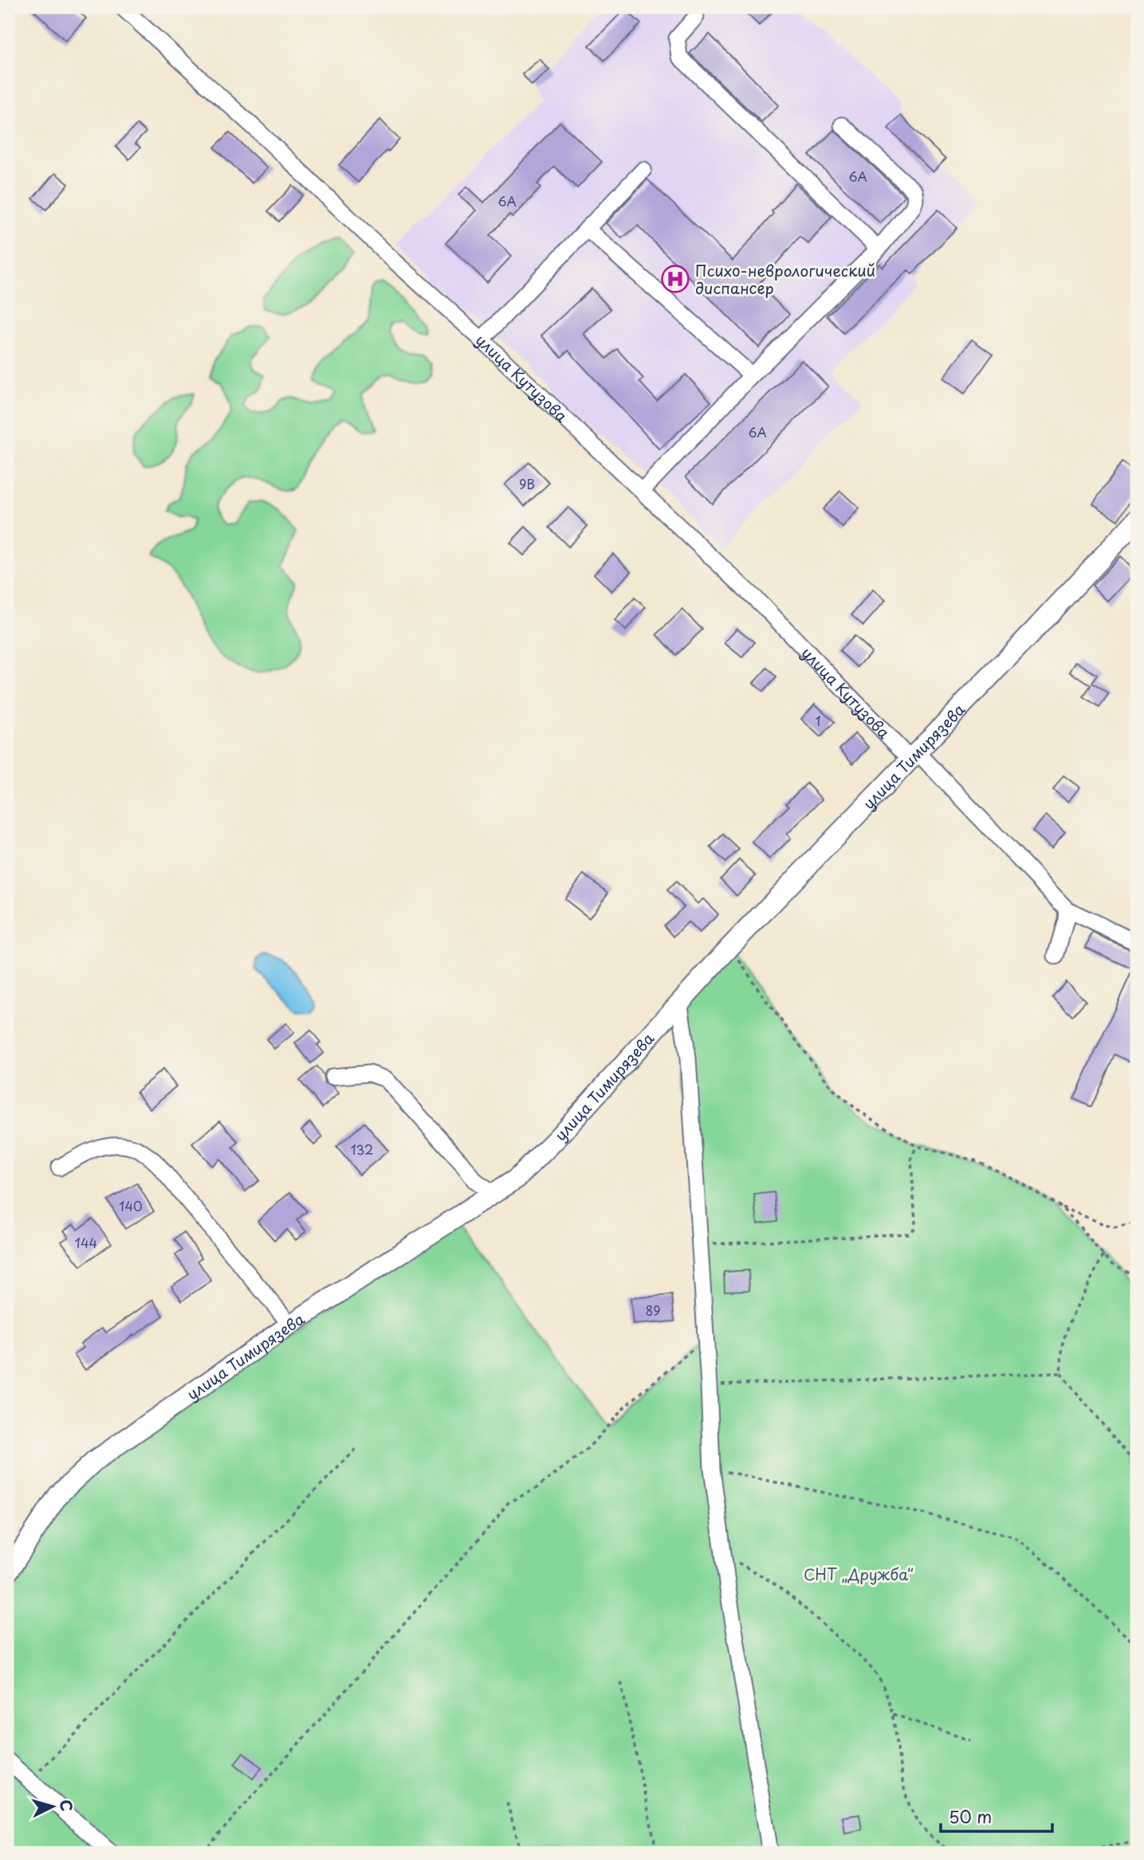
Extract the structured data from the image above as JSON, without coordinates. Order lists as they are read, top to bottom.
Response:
{
  "streets": {
    "main road": ["улица Тимирязева"],
    "street": ["улица Кутузова"]
  },
  "crossings": [
    ["улица Кутузова", "улица Тимирязева"]
  ],
  "parks": ["СНТ „Дружба“"],
  "places": {
    "hospital": ["Психо-неврологический диспансер"]
  },
  "house_numbers": [
    "6А",
    "6А",
    "6А",
    "9В",
    "1",
    "132",
    "140",
    "144",
    "89"
  ],
  "scale_bar": "50 m",
  "north": "right"
}
